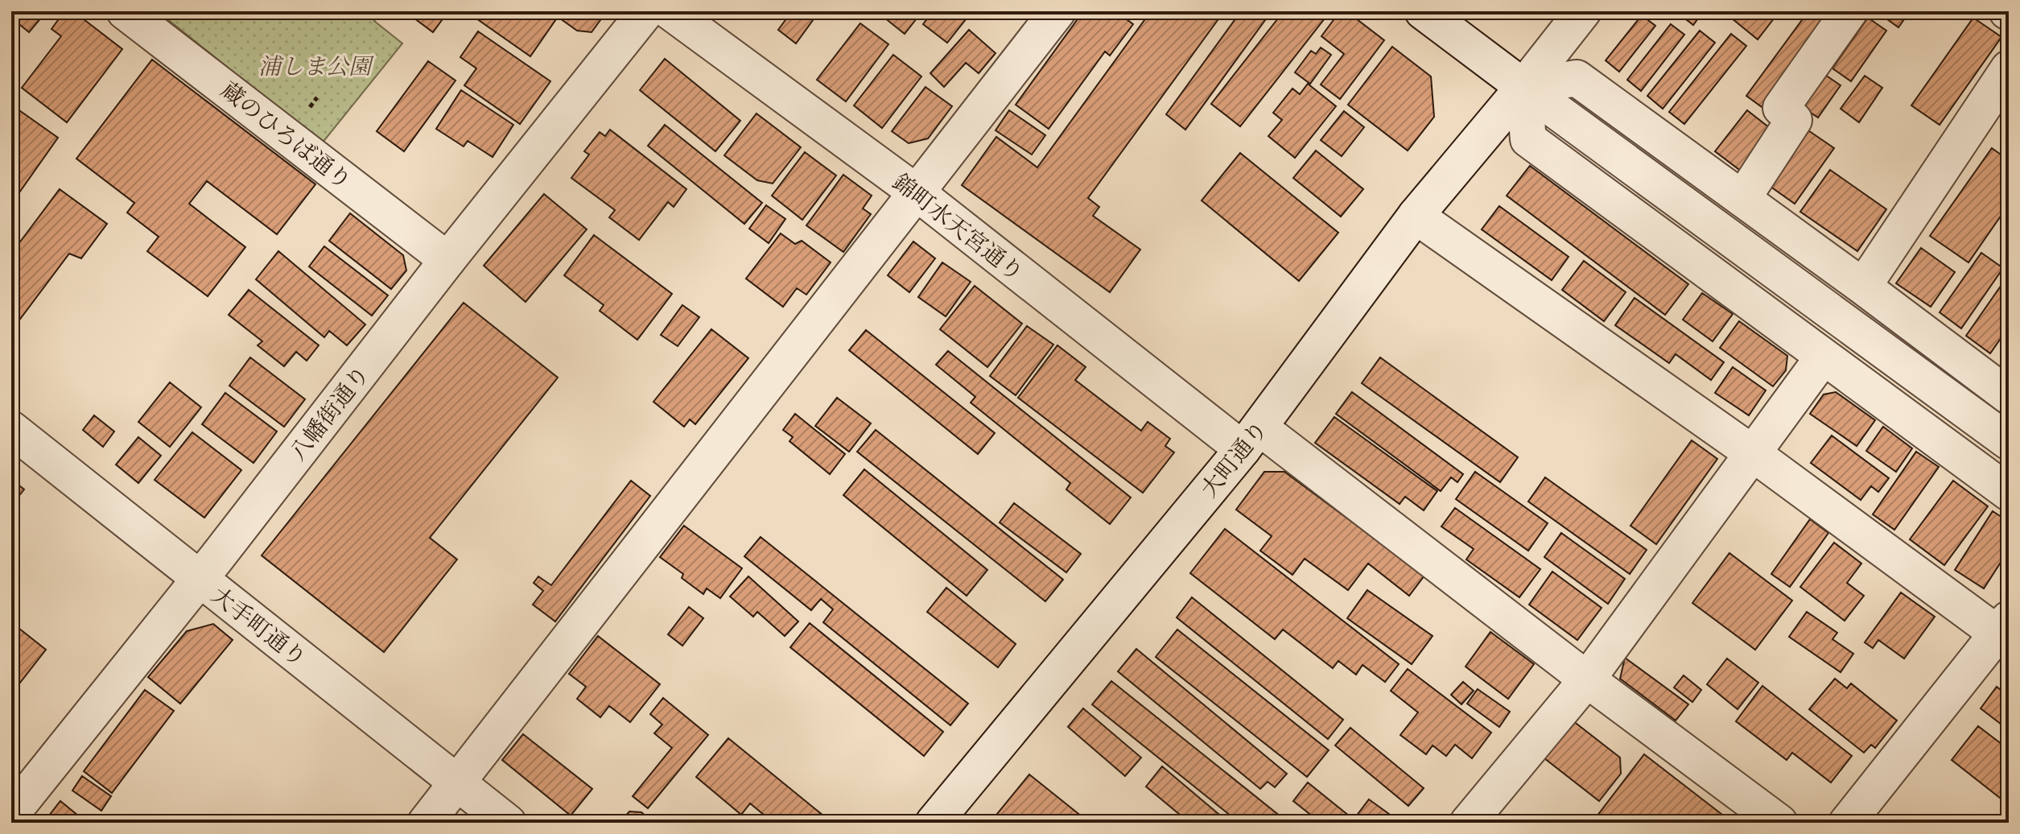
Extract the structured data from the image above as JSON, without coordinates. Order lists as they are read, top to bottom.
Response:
{
  "streets": {
    "street": [
      "蔵のひろば通り",
      "錦町水天宮通り",
      "八幡街通り",
      "大町通り",
      "大手町通り"
    ]
  },
  "crossings": [
    ["蔵のひろば通り", "八幡街通り"],
    ["錦町水天宮通り", "大町通り"],
    ["八幡街通り", "大手町通り"]
  ],
  "parks": ["浦しま公園"]
}
